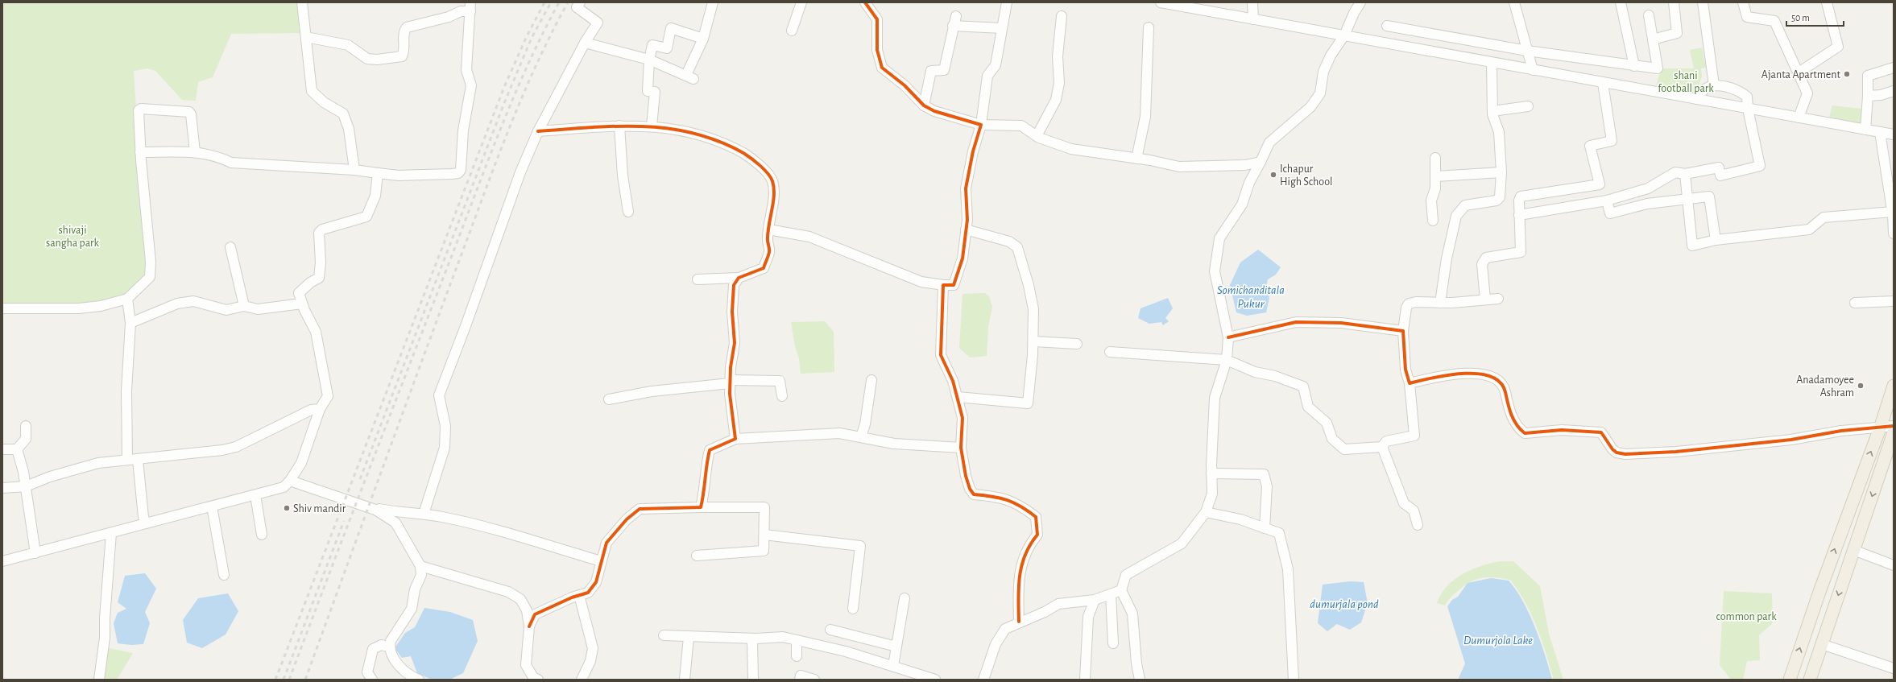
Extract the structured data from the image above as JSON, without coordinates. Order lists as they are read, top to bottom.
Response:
{
  "water": ["Somichanditala Pukur", "dumurjala pond", "Dumurjola Lake"],
  "parks": ["shani football park", "shivaji sangha park", "common park"],
  "places": [
    "Ajanta Apartment",
    "Ichapur High School",
    "Anadamoyee Ashram",
    "Shiv mandir"
  ],
  "scale_bar": "50 m"
}
